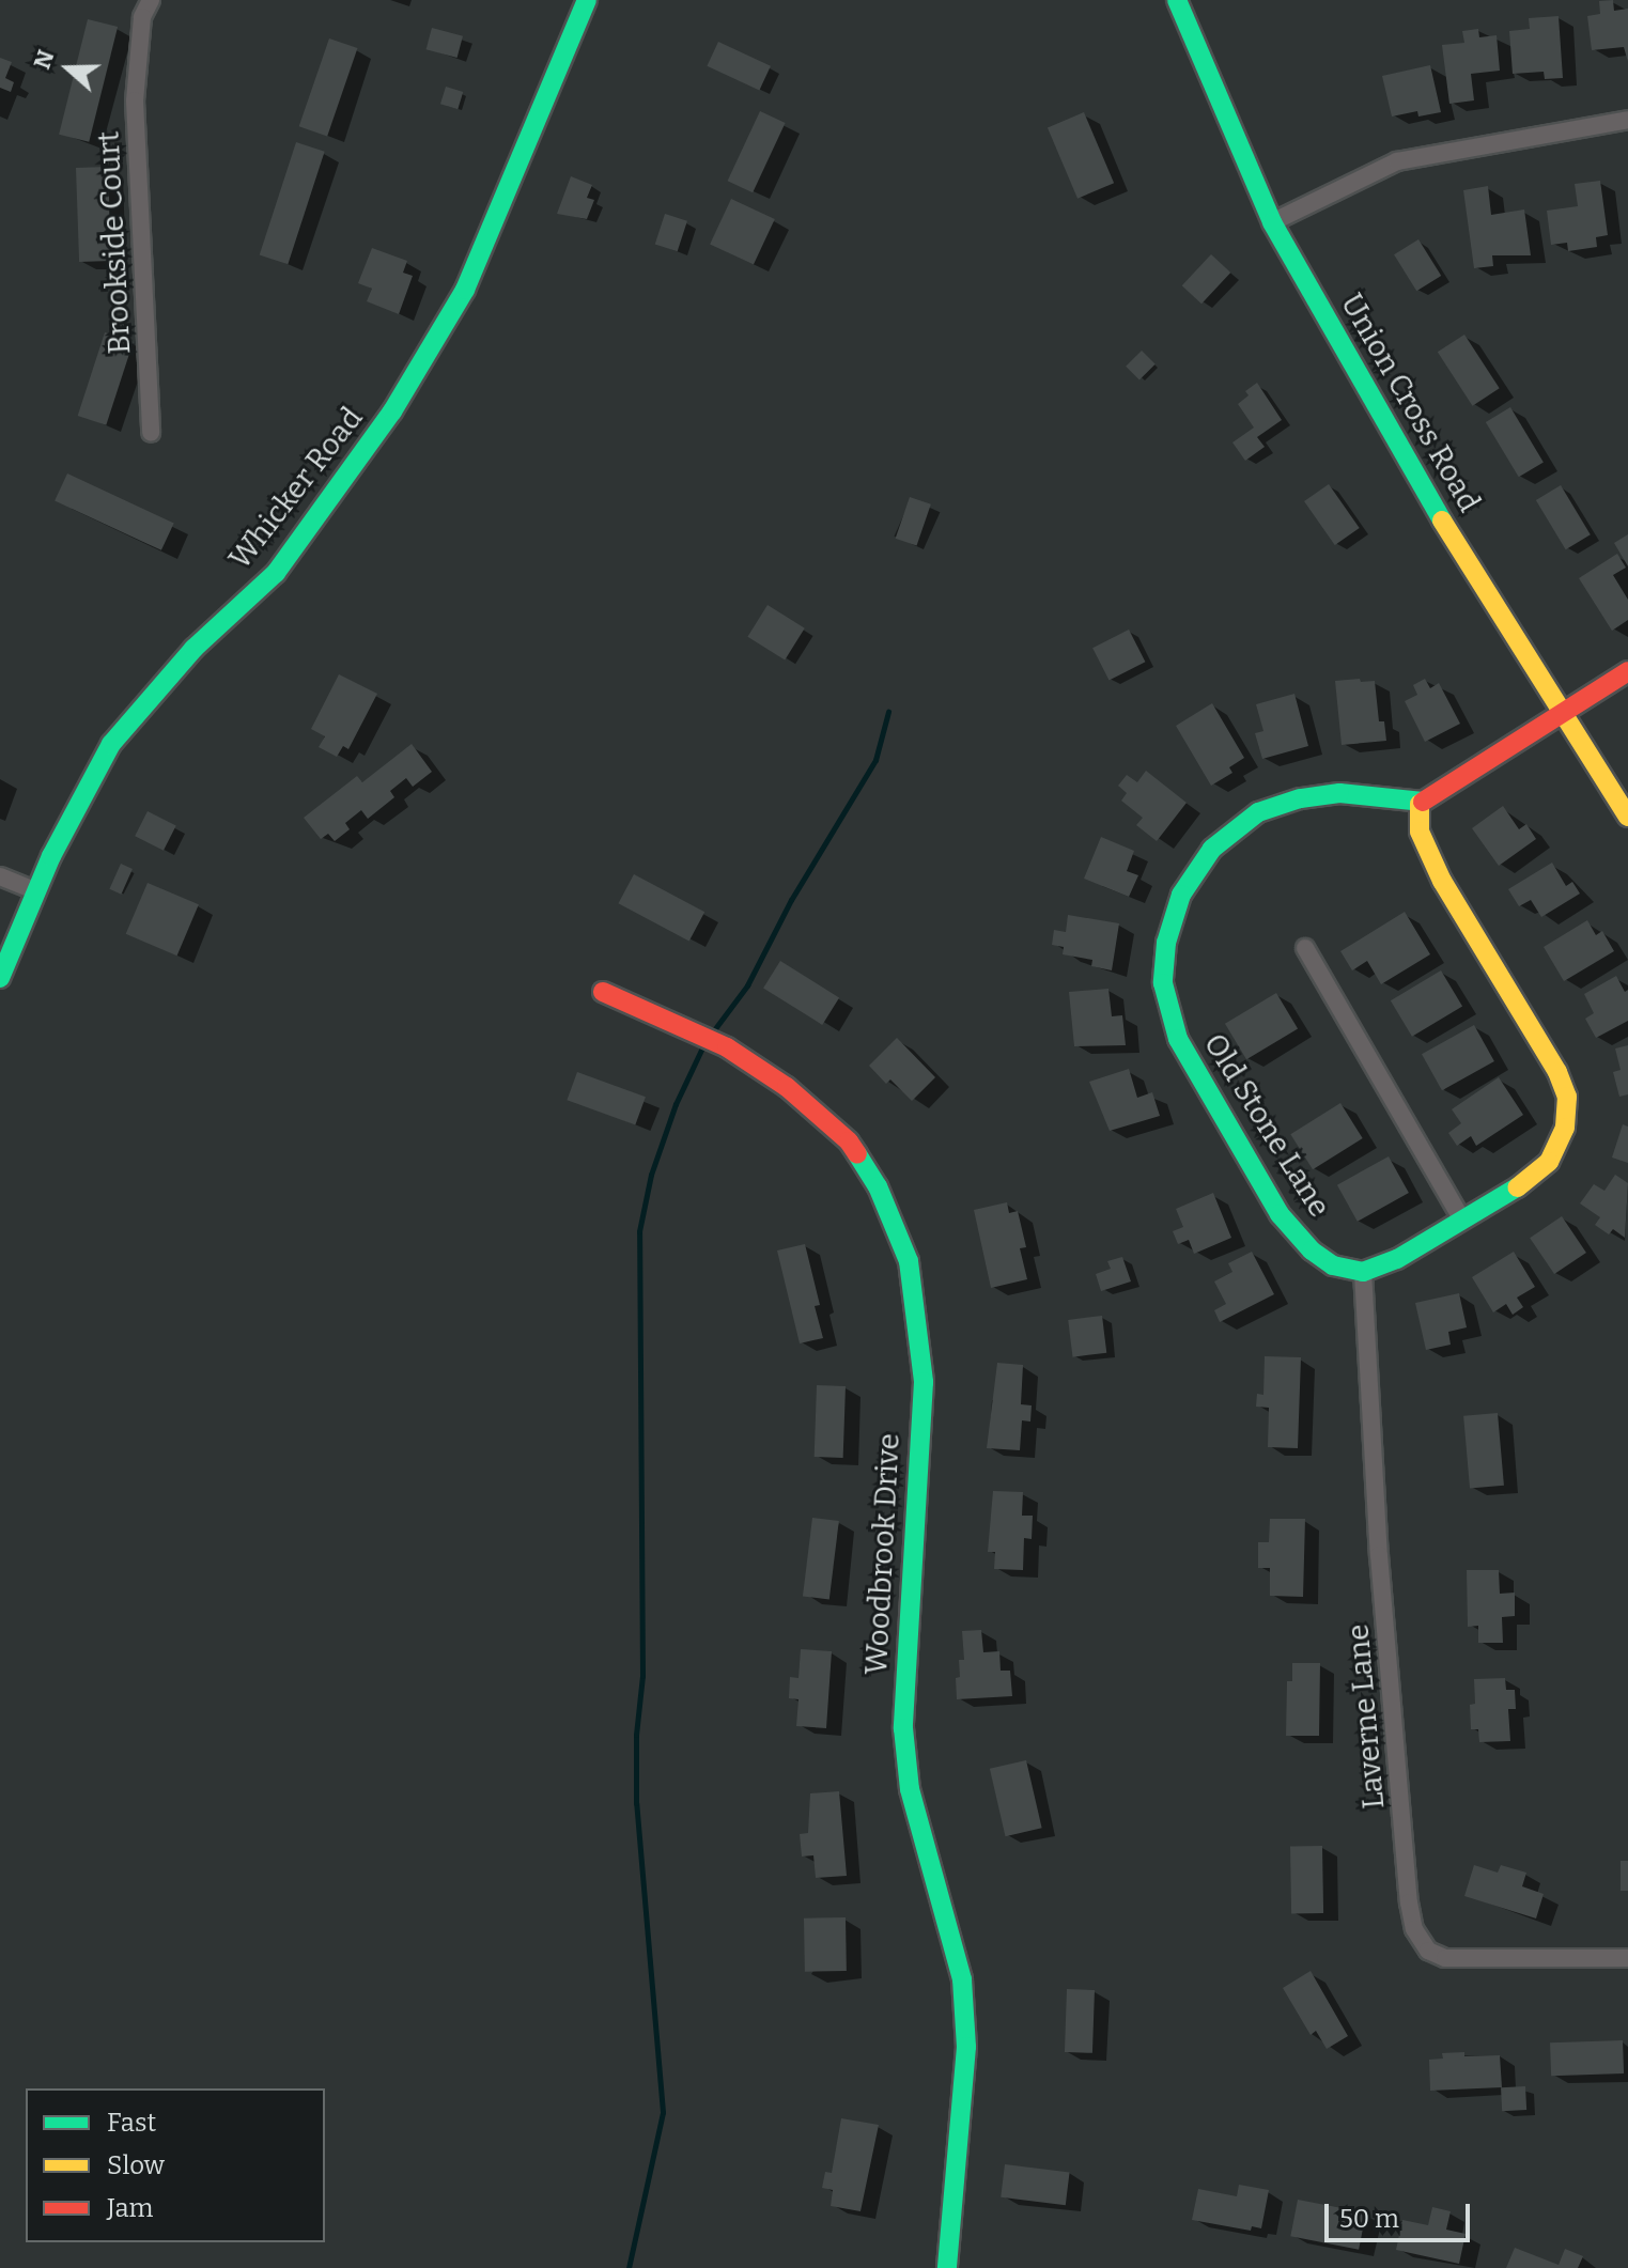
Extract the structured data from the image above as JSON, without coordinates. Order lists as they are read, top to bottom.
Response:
{
  "streets": {
    "street": [
      "Brookside Court",
      "Union Cross Road",
      "Whicker Road",
      "Old Stone Lane",
      "Woodbrook Drive",
      "Laverne Lane"
    ]
  },
  "crossings": [
    ["Old Stone Lane", "Laverne Lane"]
  ],
  "legend": ["Fast", "Slow", "Jam"],
  "scale_bar": "50 m",
  "north": "left"
}
